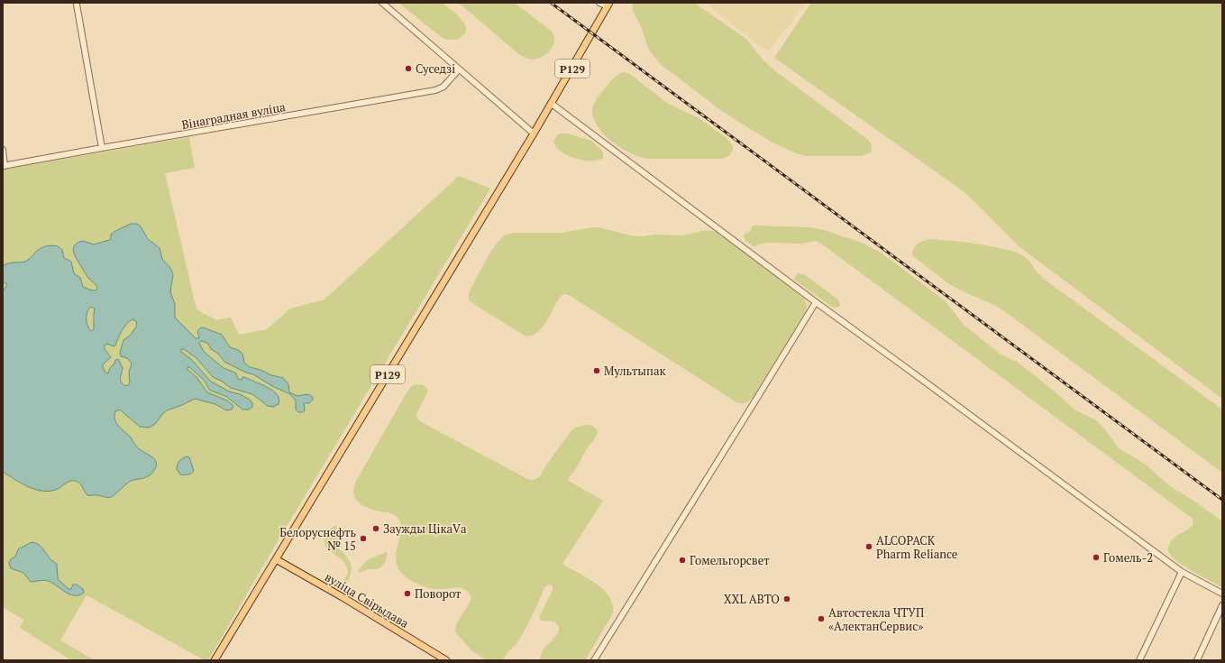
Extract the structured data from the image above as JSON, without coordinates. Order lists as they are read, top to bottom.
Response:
{
  "streets": {
    "main road": ["Р129", "вуліца Свірыдава"],
    "street": ["Вінаградная вуліца"]
  },
  "crossings": [
    ["Р129", "вуліца Свірыдава"]
  ],
  "places": [
    "Суседзі",
    "Мультыпак",
    "Заужды ЦікаVа",
    "Белоруснефть № 15",
    "ALCOPACK Pharm Reliance",
    "Гомель-2",
    "Гомельгорсвет",
    "Поворот",
    "XXL АВТО",
    "Автостекла ЧТУП «АлектанСервис»"
  ]
}
